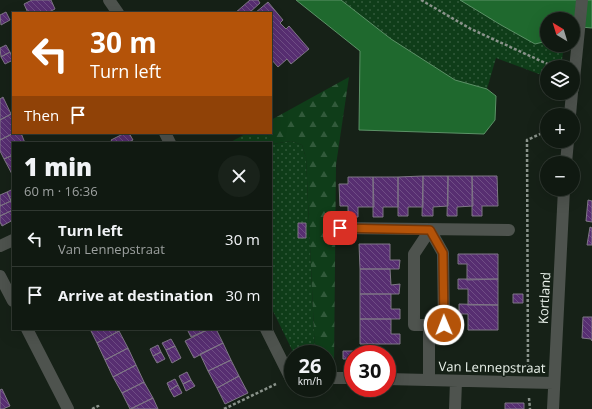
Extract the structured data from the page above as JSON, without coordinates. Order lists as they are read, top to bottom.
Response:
{
  "streets": {
    "street": ["Kortland", "Van Lennepstraat"]
  },
  "crossings": [
    ["Kortland", "Van Lennepstraat"]
  ],
  "north": "top left",
  "page": {
    "map_buttons": ["+", "−"],
    "turn": ["30 m", "Turn left"],
    "then": "Then",
    "heading": ["1 min", "60 m · 16:36"],
    "list": [
      {
        "name": "Turn left",
        "note": "Van Lennepstraat",
        "value": "30 m"
      },
      {
        "name": "Arrive at destination",
        "value": "30 m"
      }
    ],
    "speed": "26 km/h",
    "limit": "30"
  }
}
